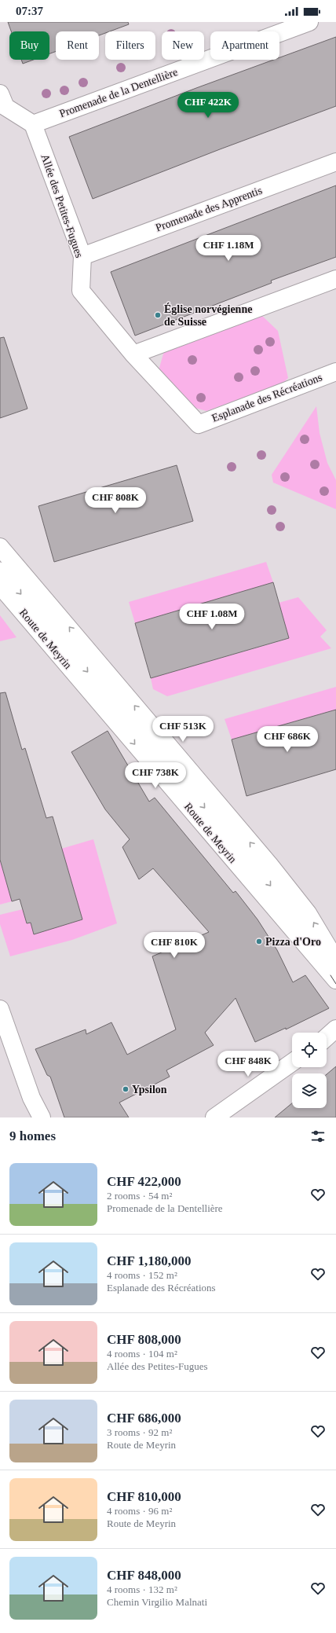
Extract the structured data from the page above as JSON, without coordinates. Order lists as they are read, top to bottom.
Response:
{
  "streets": {
    "street": [
      "Promenade de la Dentellière",
      "Allée des Petites-Fugues",
      "Promenade des Apprentis",
      "Esplanade des Récréations",
      "Route de Meyrin"
    ]
  },
  "crossings": [
    ["Promenade de la Dentellière", "Allée des Petites-Fugues"],
    ["Allée des Petites-Fugues", "Promenade des Apprentis"],
    ["Allée des Petites-Fugues", "Esplanade des Récréations"]
  ],
  "places": ["Église norvégienne de Suisse", "Pizza d'Oro", "Ypsilon"],
  "page": {
    "status": "07:37",
    "chip": [
      "Buy",
      "Rent",
      "Filters",
      "New",
      "Apartment"
    ],
    "price": [
      "CHF 422K",
      "CHF 1.18M",
      "CHF 808K",
      "CHF 1.08M",
      "CHF 513K",
      "CHF 686K",
      "CHF 738K",
      "CHF 810K",
      "CHF 848K"
    ],
    "heading": "9 homes",
    "list": [
      {
        "name": "CHF 422,000",
        "note": "2 rooms · 54 m² · Promenade de la Dentellière"
      },
      {
        "name": "CHF 1,180,000",
        "note": "4 rooms · 152 m² · Esplanade des Récréations"
      },
      {
        "name": "CHF 808,000",
        "note": "4 rooms · 104 m² · Allée des Petites-Fugues"
      },
      {
        "name": "CHF 686,000",
        "note": "3 rooms · 92 m² · Route de Meyrin"
      },
      {
        "name": "CHF 810,000",
        "note": "4 rooms · 96 m² · Route de Meyrin"
      },
      {
        "name": "CHF 848,000",
        "note": "4 rooms · 132 m² · Chemin Virgilio Malnati"
      }
    ]
  }
}
